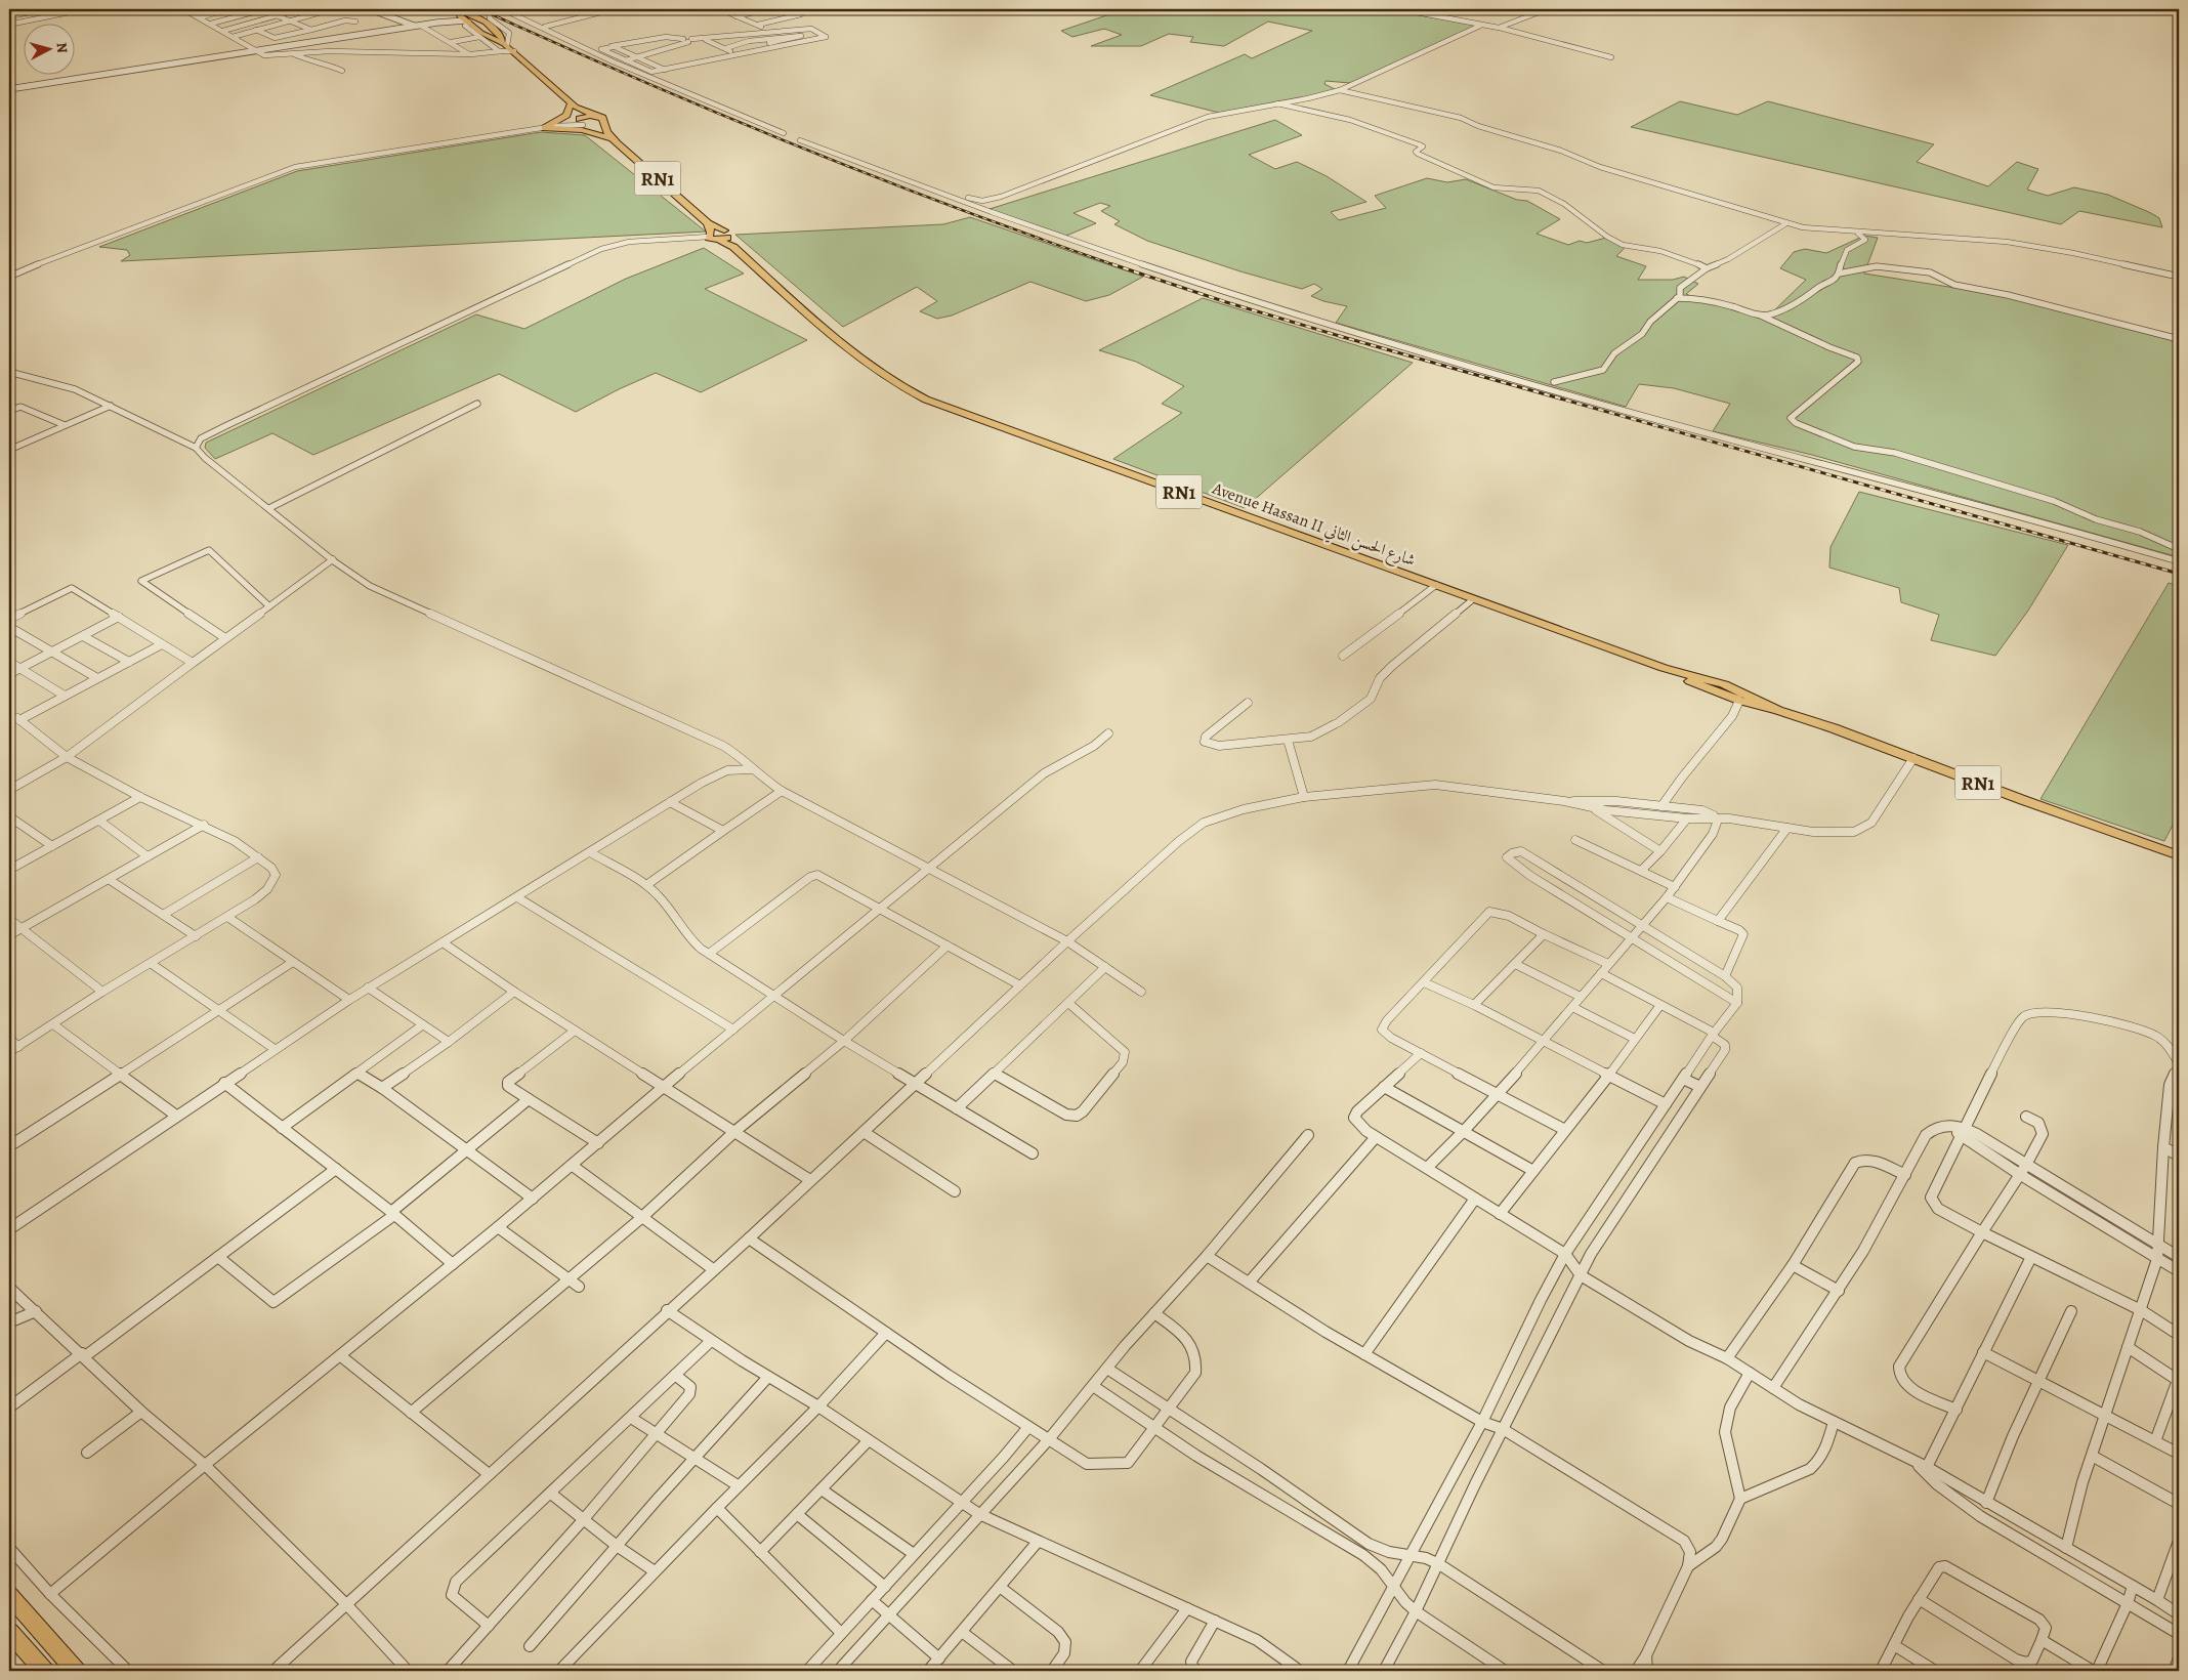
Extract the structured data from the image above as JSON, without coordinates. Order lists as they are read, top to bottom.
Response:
{
  "streets": {
    "main road": ["RN1", "Avenue Hassan II شارع الحسن الثاني"]
  },
  "crossings": [
    ["RN1", "Avenue Hassan II شارع الحسن الثاني"]
  ],
  "north": "right"
}
